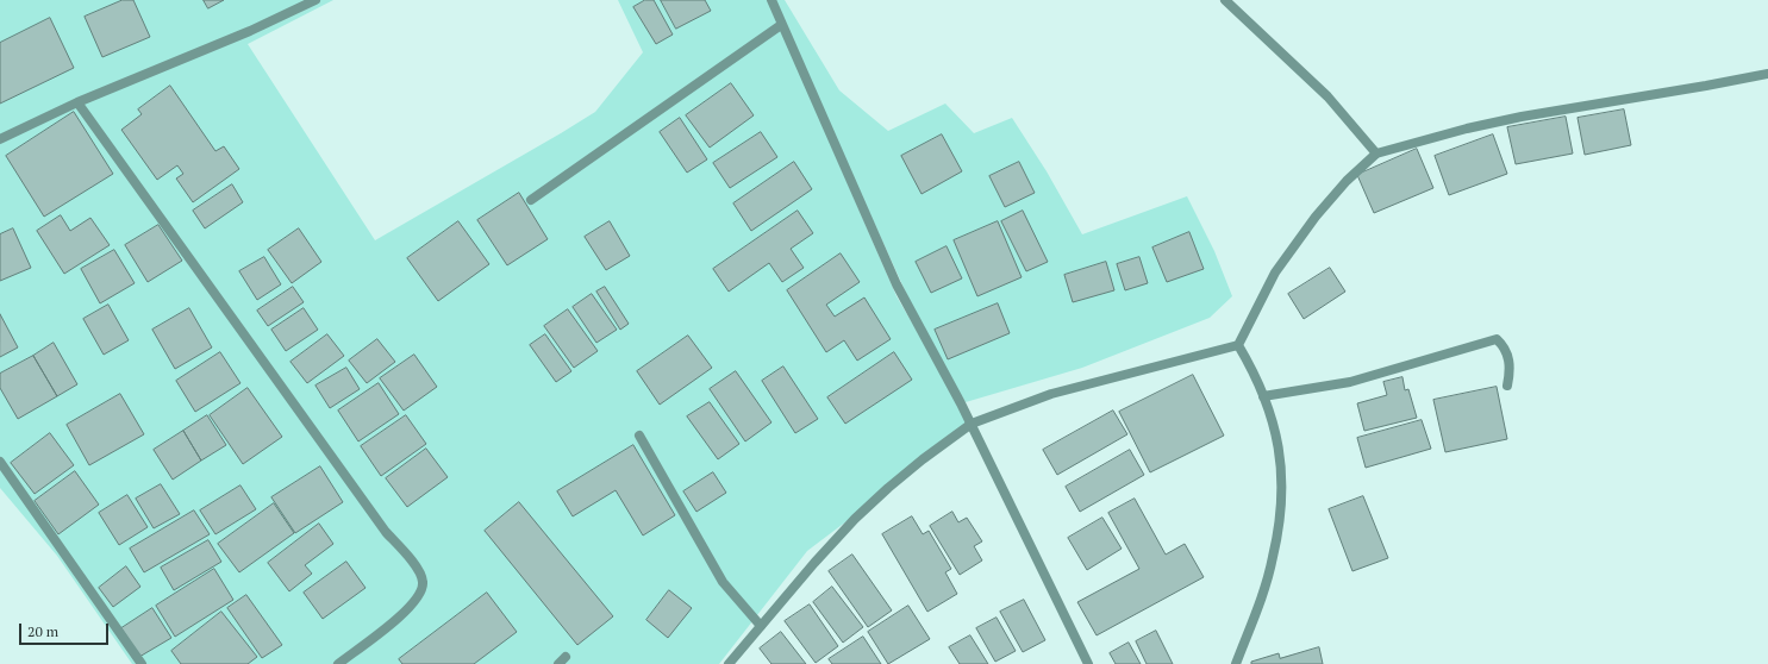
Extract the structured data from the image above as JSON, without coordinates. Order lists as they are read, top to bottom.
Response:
{
  "scale_bar": "20 m"
}
